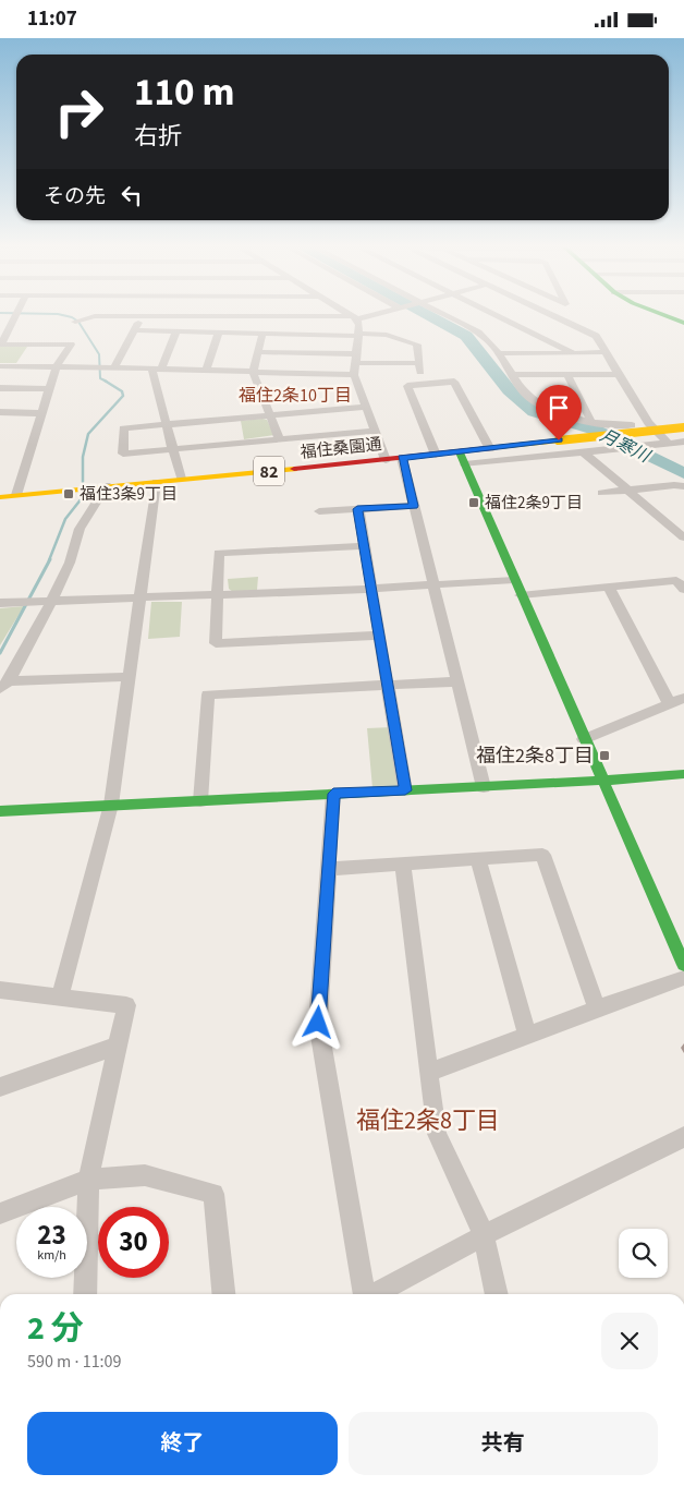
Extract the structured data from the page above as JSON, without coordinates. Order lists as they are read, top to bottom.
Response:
{
  "streets": {
    "street": ["福住桑園通", "82"]
  },
  "districts": ["福住2条10丁目", "福住2条8丁目"],
  "water": ["月寒川"],
  "places": {
    "transit": ["福住3条9丁目", "福住2条9丁目", "福住2条8丁目"]
  },
  "page": {
    "status": "11:07",
    "turn": ["110 m", "右折"],
    "then": "その先",
    "speed": "23 km/h",
    "limit": "30",
    "heading": ["2 分", "590 m · 11:09"],
    "buttons": ["終了", "共有"]
  }
}
